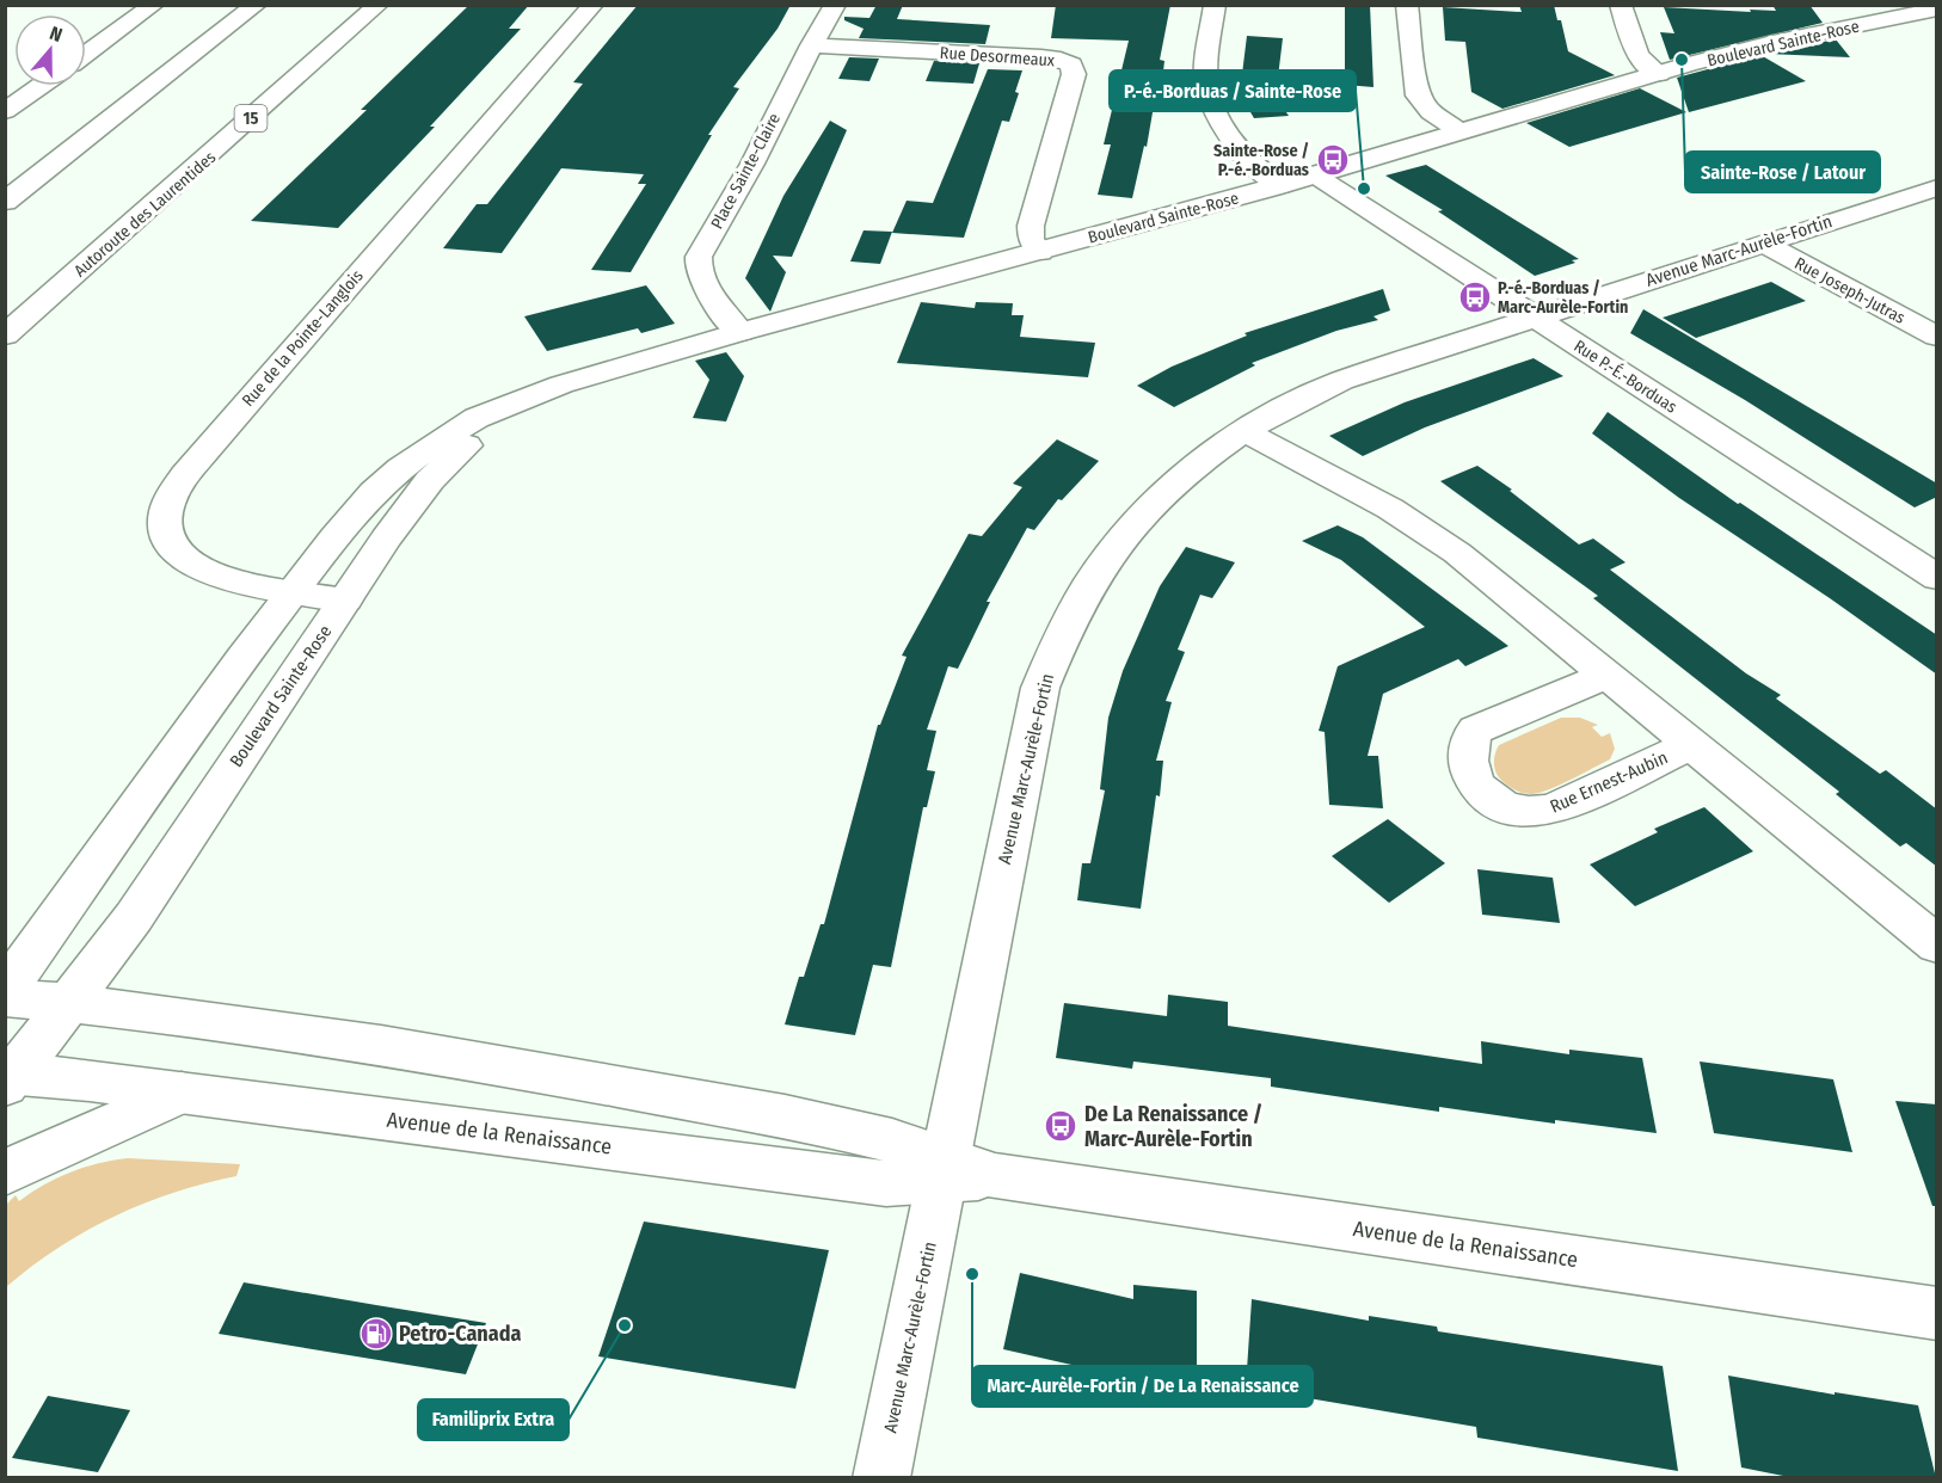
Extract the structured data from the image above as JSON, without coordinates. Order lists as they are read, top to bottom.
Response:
{
  "streets": {
    "main road": [
      "Boulevard Sainte-Rose",
      "Rue Desormeaux",
      "15",
      "Place Sainte-Claire",
      "Autoroute des Laurentides",
      "Avenue Marc-Aurèle-Fortin",
      "Rue Joseph-Jutras",
      "Rue de la Pointe-Langlois",
      "Rue P.-É.-Borduas",
      "Rue Ernest-Aubin",
      "Avenue de la Renaissance"
    ]
  },
  "crossings": [
    ["Boulevard Sainte-Rose", "Rue Desormeaux"],
    ["Boulevard Sainte-Rose", "Place Sainte-Claire"],
    ["Boulevard Sainte-Rose", "Rue de la Pointe-Langlois"],
    ["Boulevard Sainte-Rose", "Rue P.-É.-Borduas"],
    ["Boulevard Sainte-Rose", "Avenue de la Renaissance"],
    ["Rue Desormeaux", "Place Sainte-Claire"],
    ["Avenue Marc-Aurèle-Fortin", "Rue Joseph-Jutras"],
    ["Avenue Marc-Aurèle-Fortin", "Rue P.-É.-Borduas"],
    ["Avenue Marc-Aurèle-Fortin", "Rue Ernest-Aubin"],
    ["Avenue Marc-Aurèle-Fortin", "Avenue de la Renaissance"]
  ],
  "places": {
    "other": [
      "Sainte-Rose / Latour",
      "P.-é.-Borduas / Sainte-Rose",
      "Marc-Aurèle-Fortin / De La Renaissance",
      "Familiprix Extra"
    ],
    "bus stop": ["Sainte-Rose / P.-é.-Borduas", "P.-é.-Borduas / Marc-Aurèle-Fortin", "De La Renaissance / Marc-Aurèle-Fortin"],
    "fuel station": ["Petro-Canada"]
  },
  "north": "top"
}
